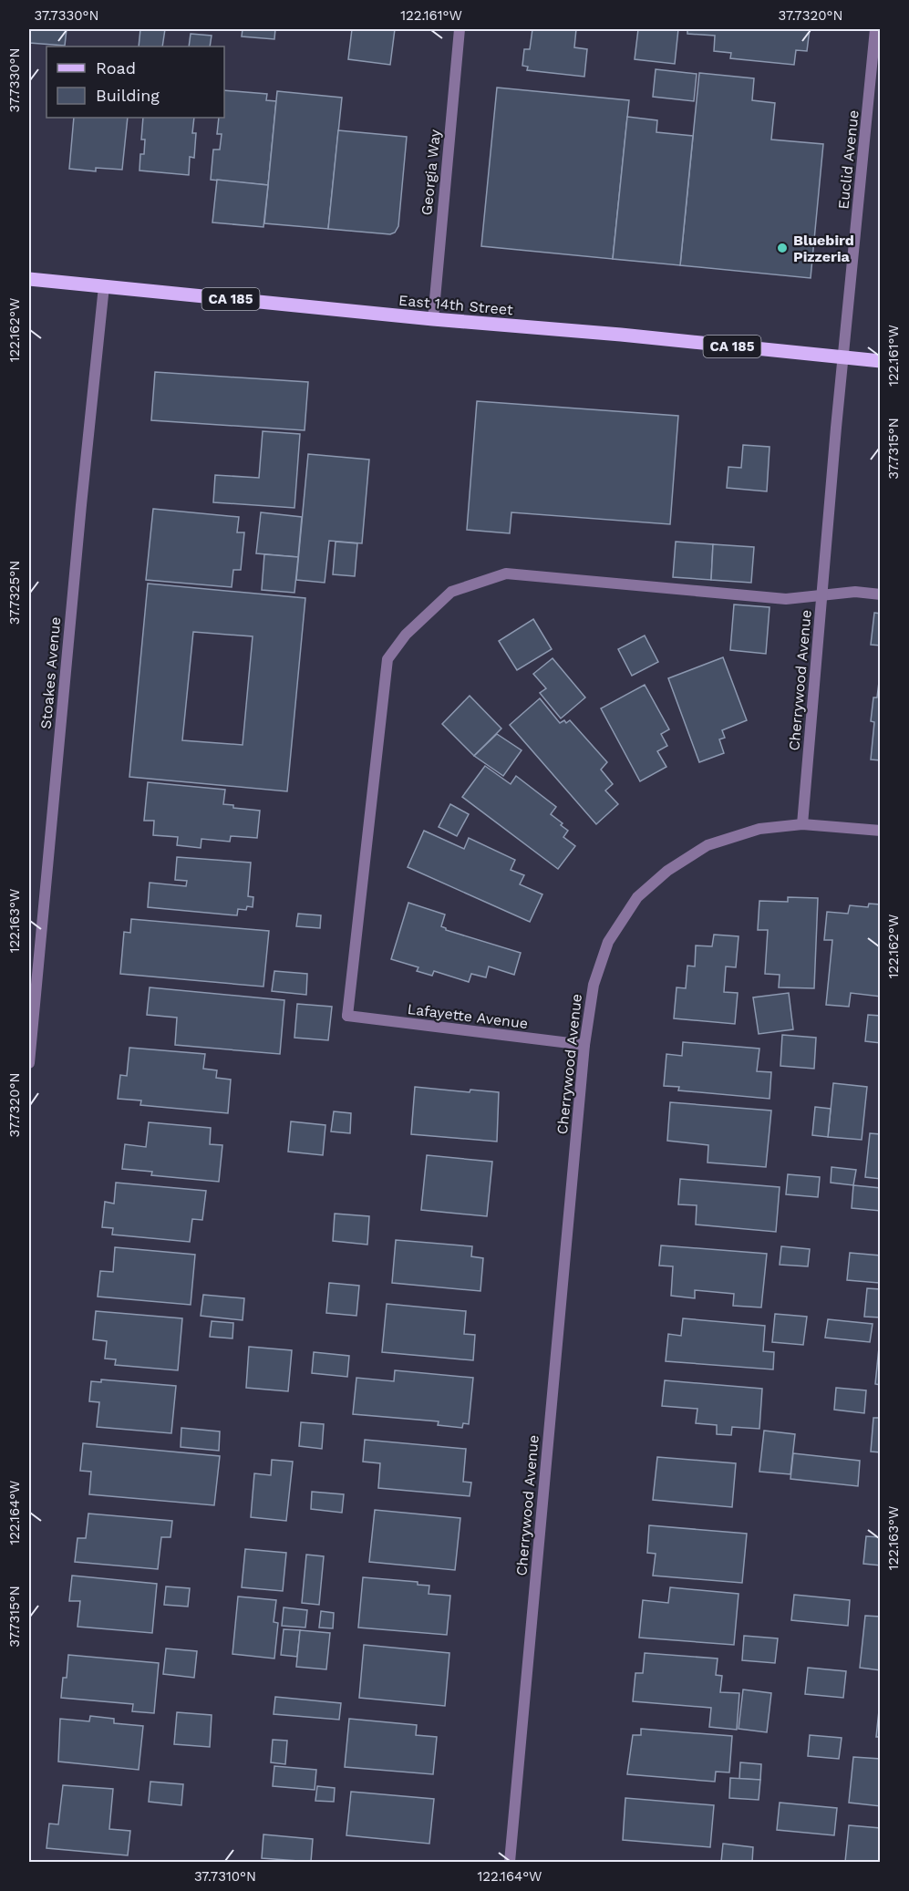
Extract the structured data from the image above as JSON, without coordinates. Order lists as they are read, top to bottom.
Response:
{
  "streets": {
    "main road": ["CA 185", "East 14th Street"],
    "street": [
      "Euclid Avenue",
      "Georgia Way",
      "Stoakes Avenue",
      "Cherrywood Avenue",
      "Lafayette Avenue"
    ]
  },
  "crossings": [
    ["Euclid Avenue", "East 14th Street"],
    ["Euclid Avenue", "Cherrywood Avenue"],
    ["Georgia Way", "East 14th Street"],
    ["East 14th Street", "Stoakes Avenue"],
    ["East 14th Street", "Cherrywood Avenue"],
    ["Cherrywood Avenue", "Lafayette Avenue"]
  ],
  "places": ["Bluebird Pizzeria"],
  "legend": ["Road", "Building"],
  "coordinates": [
    "37.7330°N",
    "122.161°W",
    "37.7320°N",
    "122.162°W",
    "37.7315°N",
    "37.7325°N",
    "122.163°W",
    "122.164°W",
    "37.7310°N"
  ]
}
